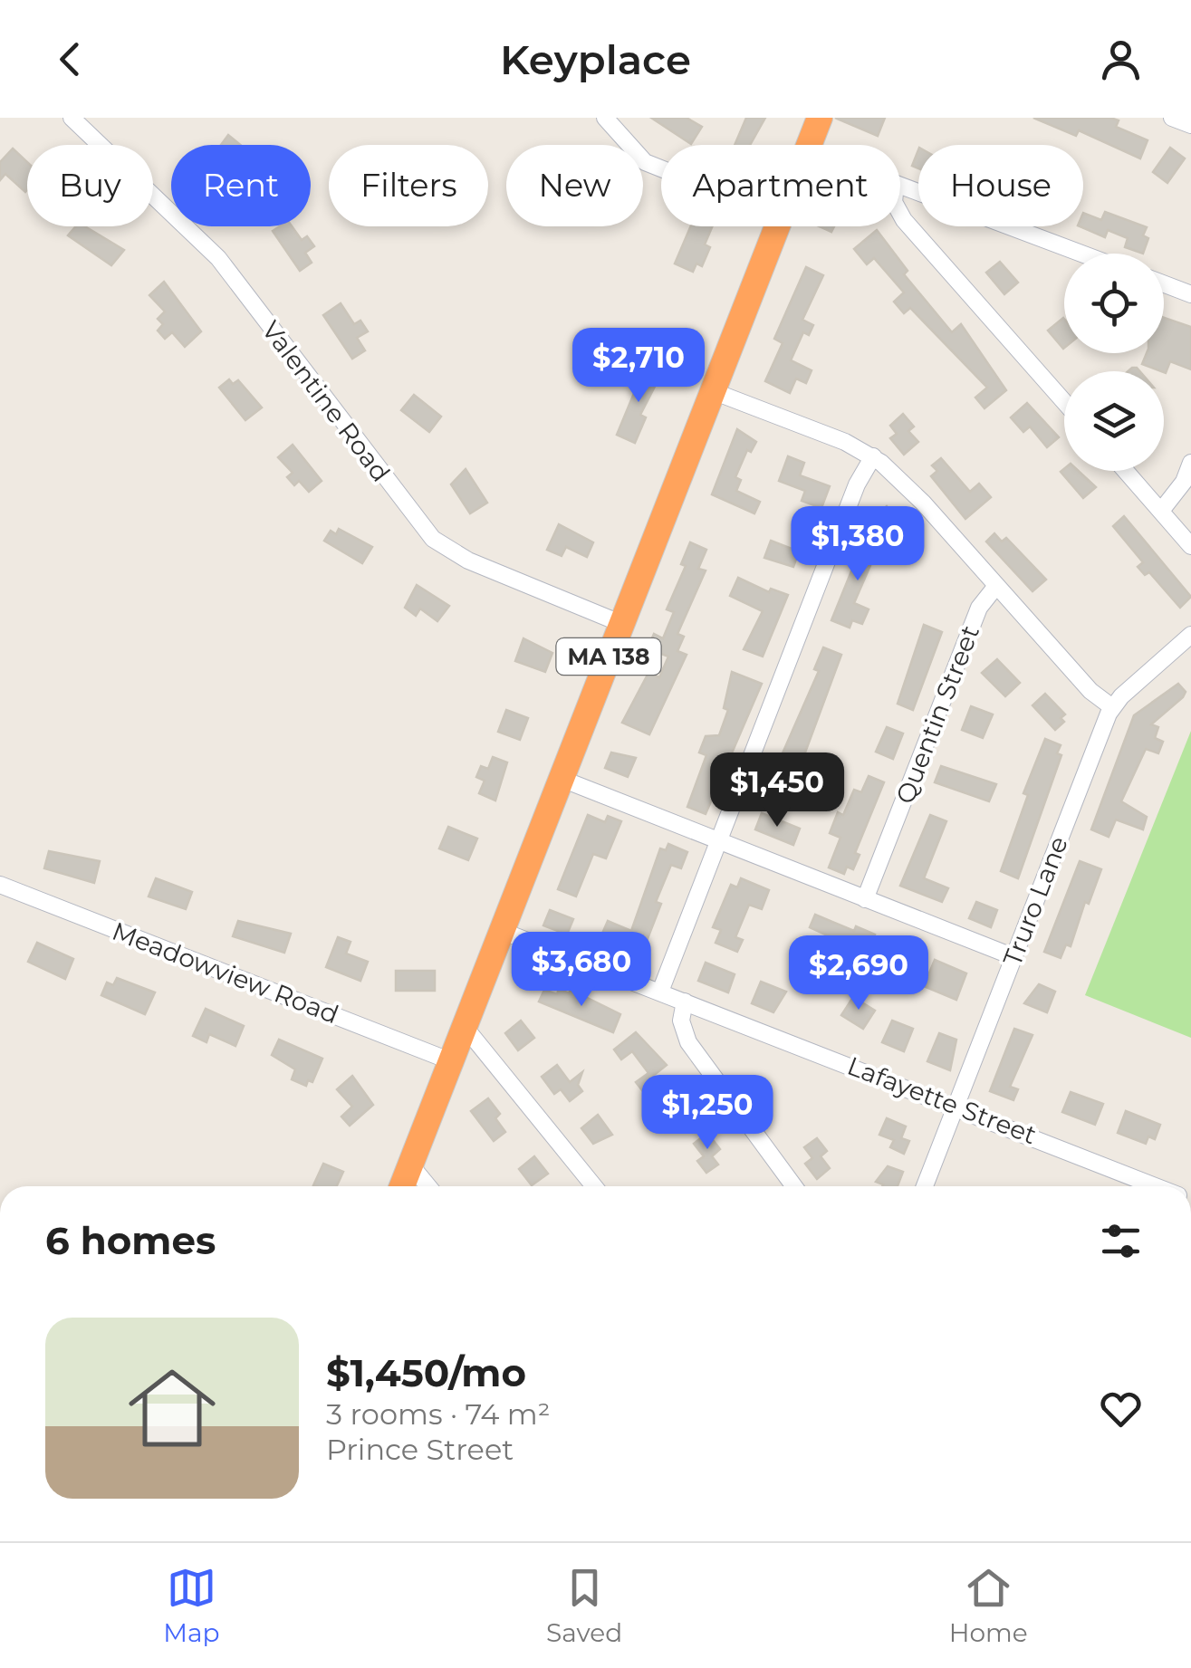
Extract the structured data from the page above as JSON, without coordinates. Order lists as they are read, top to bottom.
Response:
{
  "streets": {
    "highway": ["MA 138"],
    "street": [
      "Valentine Road",
      "Quentin Street",
      "Truro Lane",
      "Meadowview Road",
      "Lafayette Street"
    ]
  },
  "crossings": [
    ["Valentine Road", "MA 138"],
    ["MA 138", "Meadowview Road"],
    ["MA 138", "Lafayette Street"],
    ["Truro Lane", "Lafayette Street"]
  ],
  "page": {
    "header": "Keyplace",
    "chip": [
      "Buy",
      "Rent",
      "Filters",
      "New",
      "Apartment",
      "House"
    ],
    "price": [
      "$2,710",
      "$1,380",
      "$1,450",
      "$3,680",
      "$2,690",
      "$1,250"
    ],
    "heading": "6 homes",
    "list": [
      {
        "name": "$1,450/mo",
        "note": "3 rooms · 74 m² · Prince Street"
      }
    ],
    "tabs": ["Map", "Saved", "Home"]
  }
}
